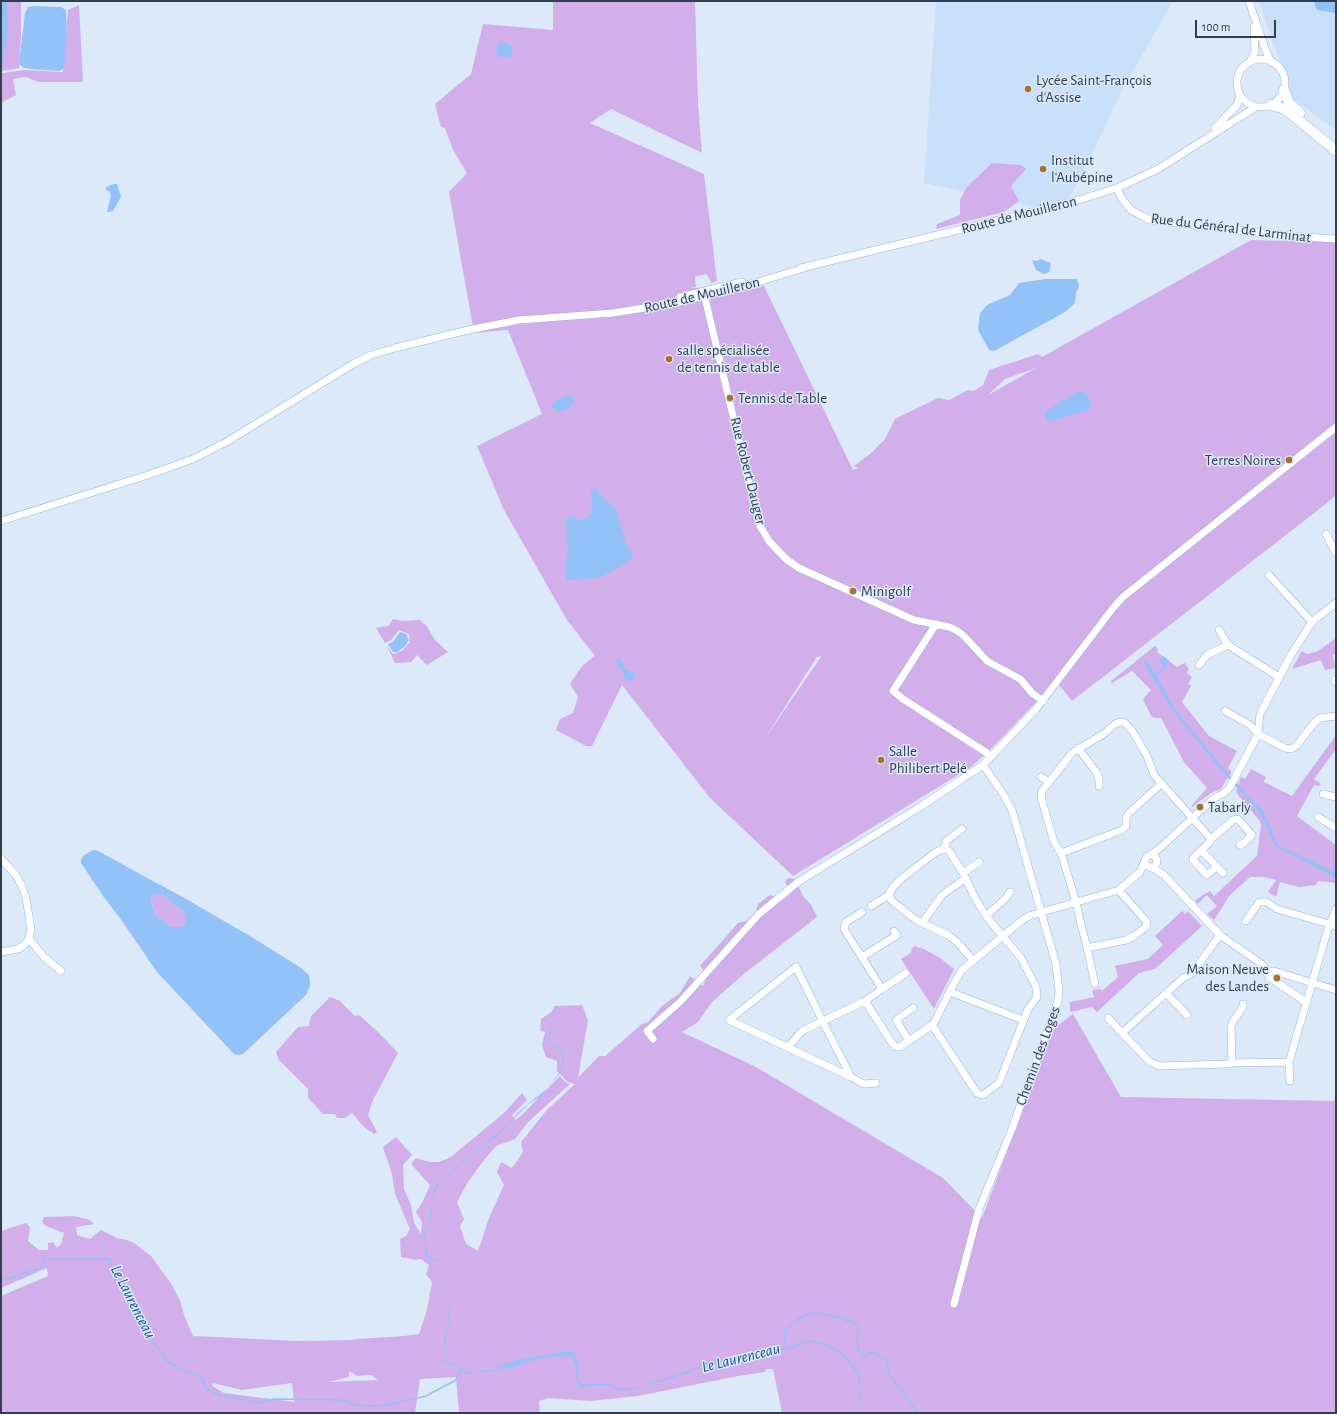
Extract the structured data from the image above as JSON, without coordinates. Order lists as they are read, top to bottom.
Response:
{
  "streets": {
    "street": [
      "Route de Mouilleron",
      "Rue du Général de Larminat",
      "Rue Robert Dauger",
      "Chemin des Loges"
    ]
  },
  "crossings": [
    ["Route de Mouilleron", "Rue du Général de Larminat"],
    ["Route de Mouilleron", "Rue Robert Dauger"]
  ],
  "water": ["Le Laurenceau"],
  "places": [
    "Lycée Saint-François d'Assise",
    "Institut l'Aubépine",
    "salle spécialisée de tennis de table",
    "Tennis de Table",
    "Terres Noires",
    "Minigolf",
    "Salle Philibert Pelé",
    "Tabarly",
    "Maison Neuve des Landes"
  ],
  "scale_bar": "100 m"
}
